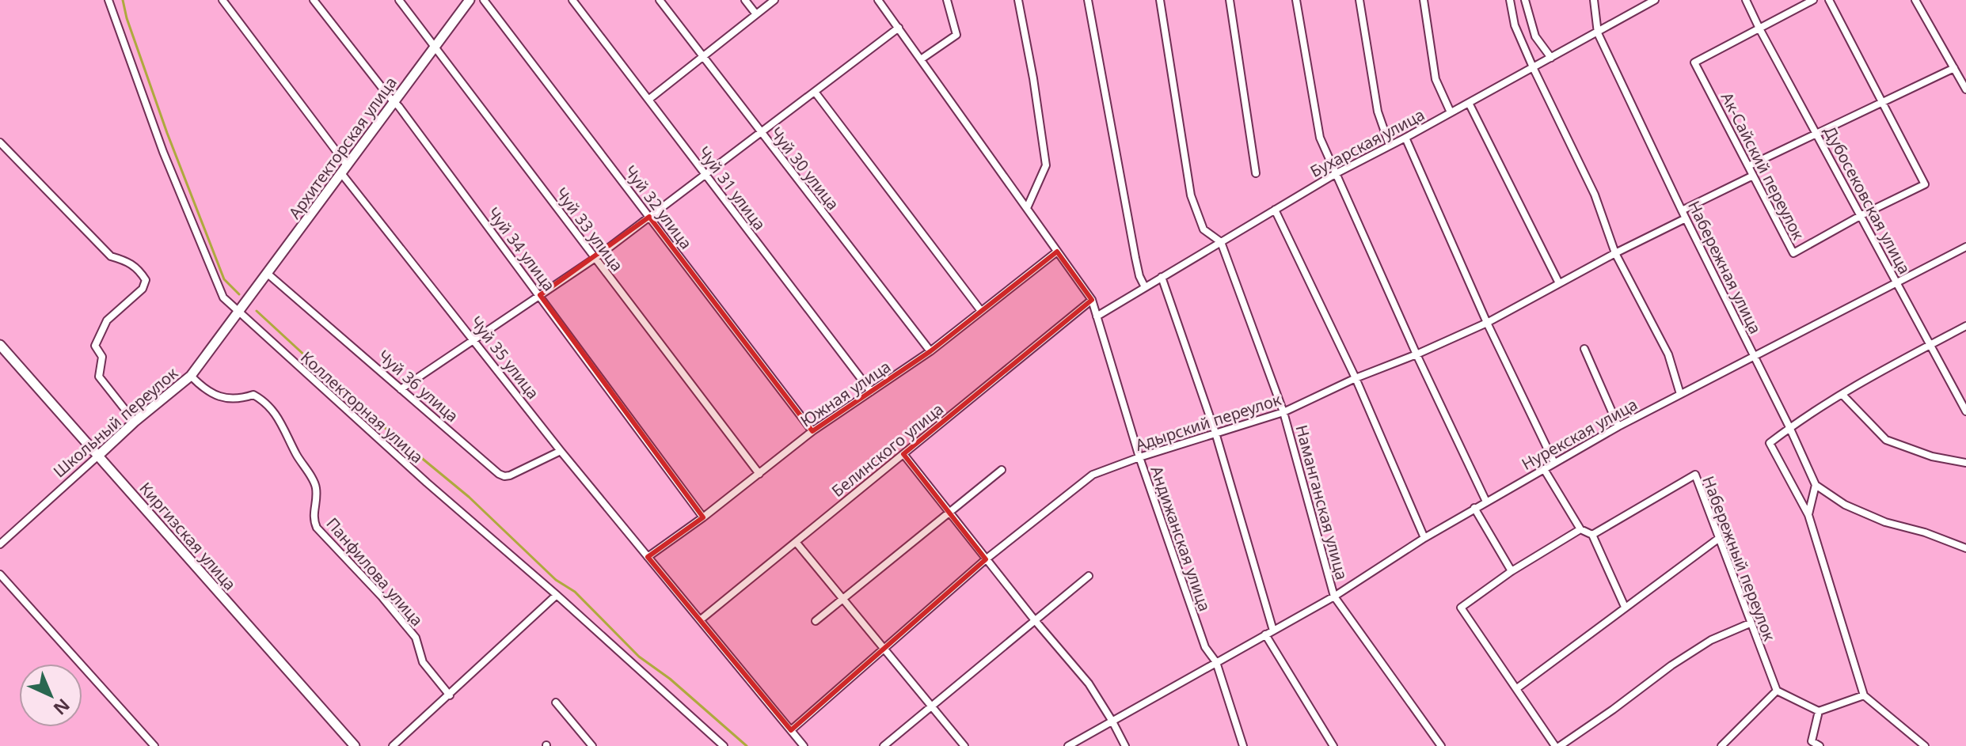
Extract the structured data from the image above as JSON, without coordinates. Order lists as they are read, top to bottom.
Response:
{
  "streets": {
    "street": [
      "Бухарская улица",
      "Архитекторская улица",
      "Ак-Сайский переулок",
      "Чуй 30 улица",
      "Чуй 31 улица",
      "Дубосековская улица",
      "Чуй 32 улица",
      "Чуй 33 улица",
      "Чуй 34 улица",
      "Набережная улица",
      "Чуй 35 улица",
      "Чуй 36 улица",
      "Южная улица",
      "Коллекторная улица",
      "Школьный переулок",
      "Адырский переулок",
      "Нурекская улица",
      "Белинского улица",
      "Наманганская улица",
      "Киргизская улица",
      "Андижанская улица",
      "Набережный переулок",
      "Панфилова улица"
    ]
  },
  "crossings": [
    ["Бухарская улица", "Набережная улица"],
    ["Бухарская улица", "Наманганская улица"],
    ["Бухарская улица", "Андижанская улица"],
    ["Архитекторская улица", "Чуй 33 улица"],
    ["Архитекторская улица", "Чуй 34 улица"],
    ["Архитекторская улица", "Чуй 35 улица"],
    ["Архитекторская улица", "Чуй 36 улица"],
    ["Архитекторская улица", "Коллекторная улица"],
    ["Архитекторская улица", "Школьный переулок"],
    ["Ак-Сайский переулок", "Дубосековская улица"],
    ["Чуй 30 улица", "Южная улица"],
    ["Чуй 31 улица", "Южная улица"],
    ["Дубосековская улица", "Нурекская улица"],
    ["Чуй 32 улица", "Южная улица"],
    ["Чуй 33 улица", "Южная улица"],
    ["Чуй 34 улица", "Южная улица"],
    ["Набережная улица", "Адырский переулок"],
    ["Набережная улица", "Нурекская улица"],
    ["Чуй 35 улица", "Чуй 36 улица"],
    ["Чуй 35 улица", "Южная улица"],
    ["Чуй 35 улица", "Адырский переулок"],
    ["Чуй 35 улица", "Белинского улица"],
    ["Южная улица", "Андижанская улица"],
    ["Коллекторная улица", "Школьный переулок"],
    ["Школьный переулок", "Киргизская улица"],
    ["Школьный переулок", "Панфилова улица"],
    ["Адырский переулок", "Наманганская улица"],
    ["Адырский переулок", "Андижанская улица"],
    ["Нурекская улица", "Наманганская улица"],
    ["Нурекская улица", "Андижанская улица"],
    ["Белинского улица", "Андижанская улица"]
  ],
  "north": "bottom right"
}
